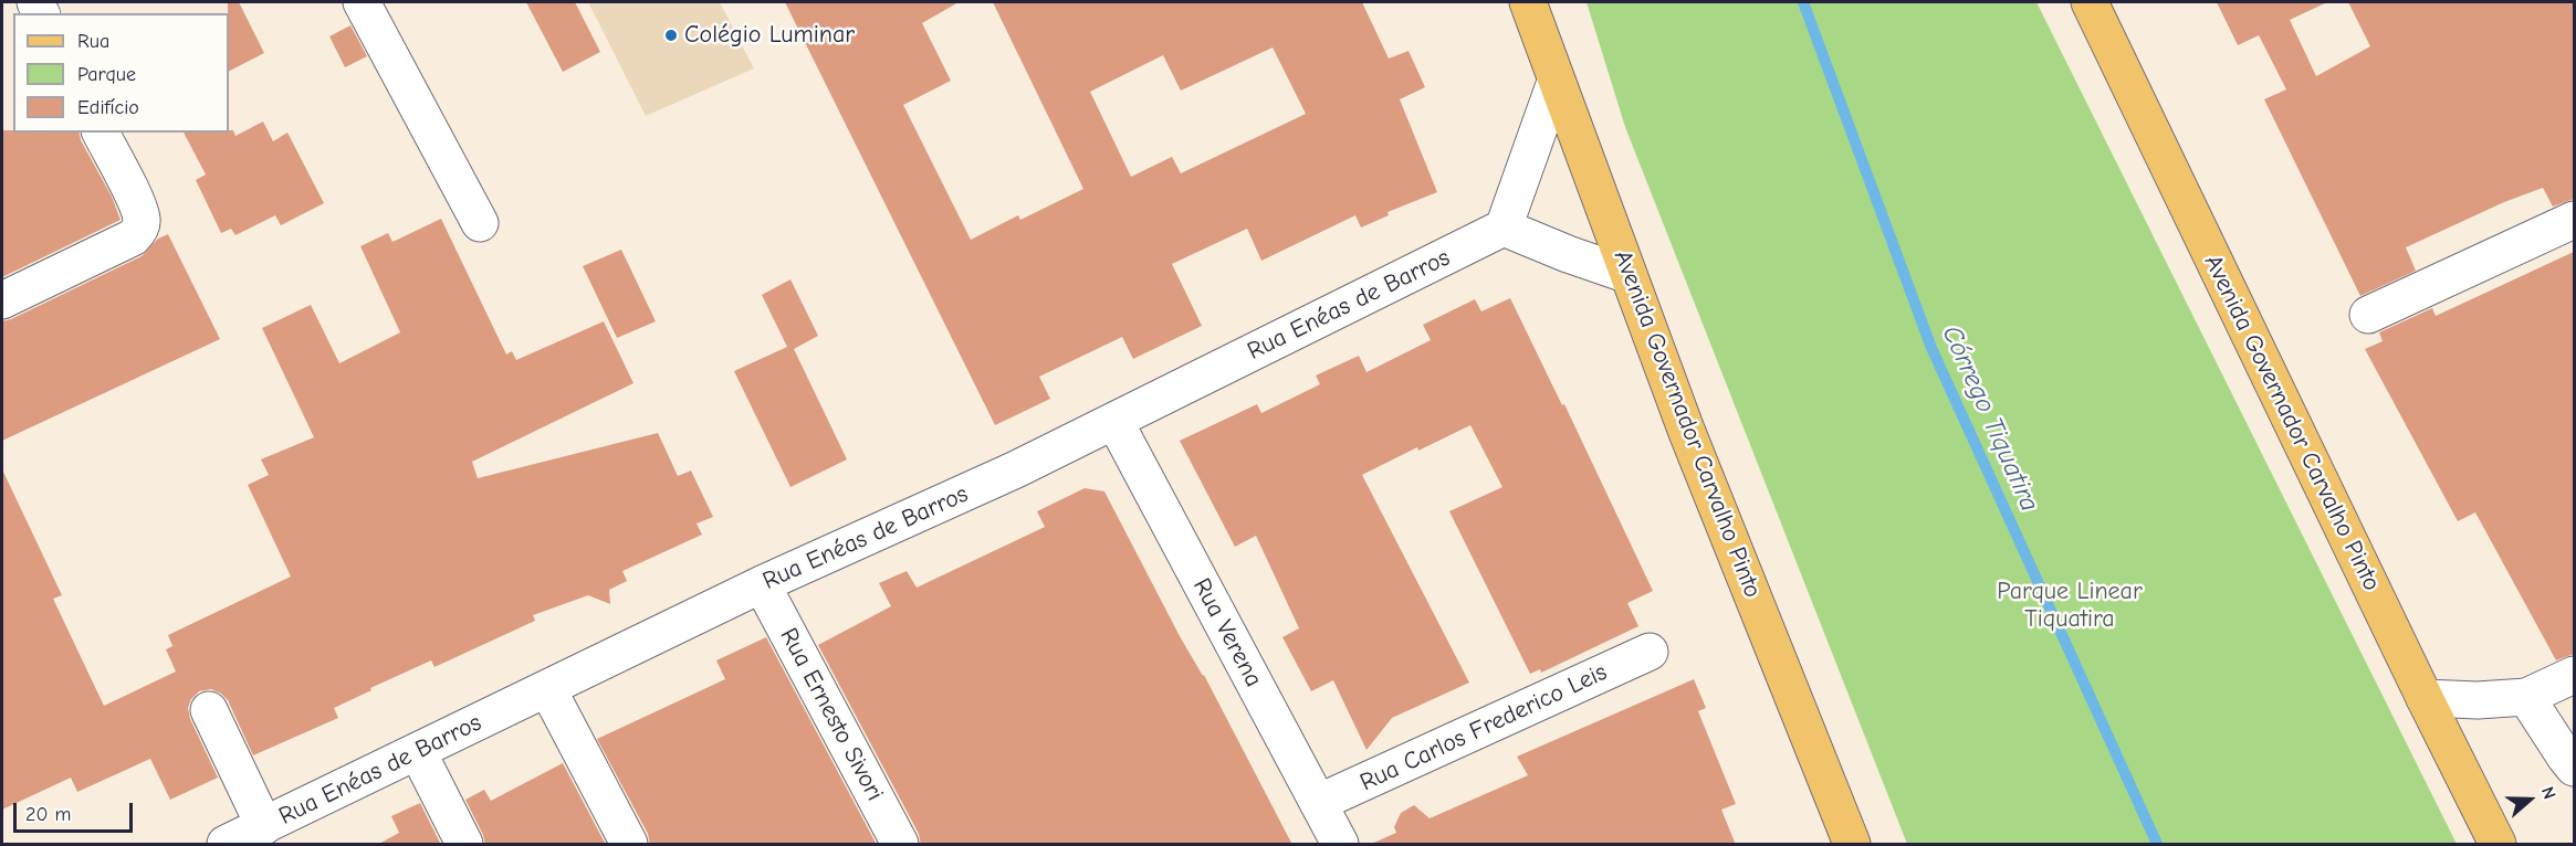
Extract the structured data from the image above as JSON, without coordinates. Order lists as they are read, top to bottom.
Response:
{
  "streets": {
    "main road": ["Avenida Governador Carvalho Pinto"],
    "street": [
      "Rua Enéas de Barros",
      "Rua Verena",
      "Rua Ernesto Sivori",
      "Rua Carlos Frederico Leis"
    ]
  },
  "crossings": [
    ["Rua Enéas de Barros", "Rua Verena"],
    ["Rua Enéas de Barros", "Rua Ernesto Sivori"],
    ["Rua Verena", "Rua Carlos Frederico Leis"]
  ],
  "water": ["Córrego Tiquatira"],
  "parks": ["Parque Linear Tiquatira"],
  "places": ["Colégio Luminar"],
  "legend": ["Rua", "Parque", "Edifício"],
  "scale_bar": "20 m",
  "north": "right"
}
